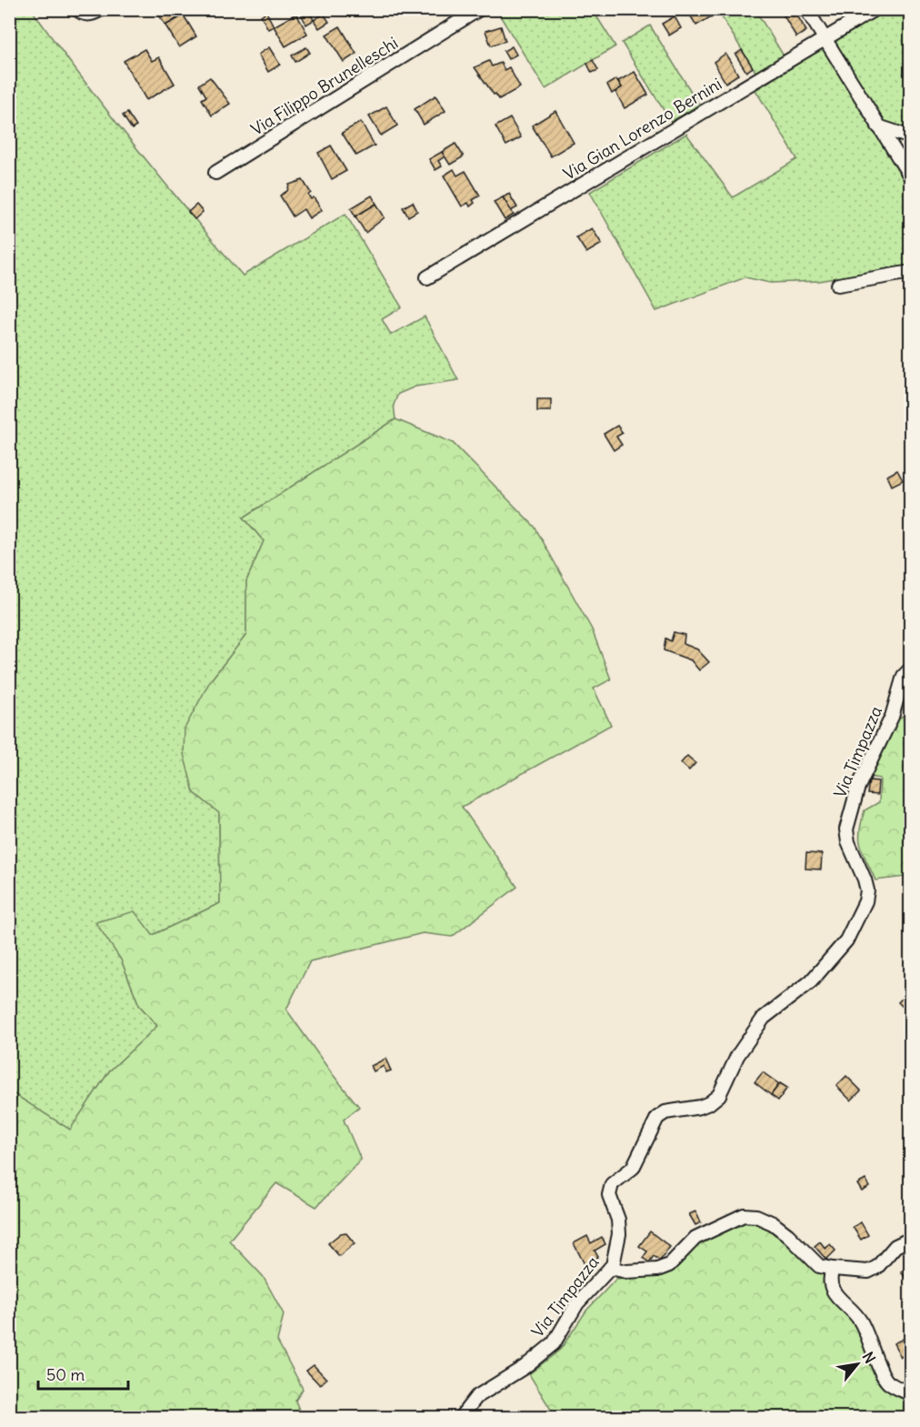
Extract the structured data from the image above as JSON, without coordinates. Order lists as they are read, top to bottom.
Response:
{
  "streets": {
    "street": ["Via Filippo Brunelleschi", "Via Gian Lorenzo Bernini", "Via Timpazza"]
  },
  "scale_bar": "50 m",
  "north": "top right"
}
